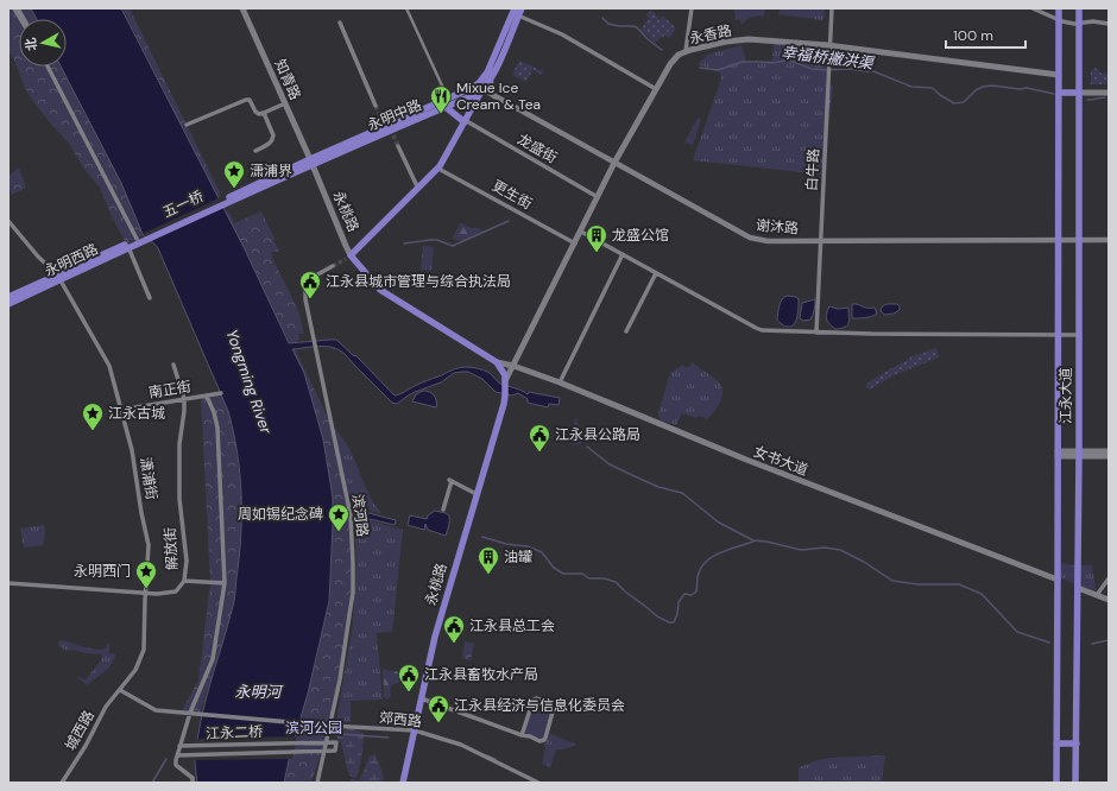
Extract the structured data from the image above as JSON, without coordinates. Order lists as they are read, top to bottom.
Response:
{
  "streets": {
    "main road": [
      "永香路",
      "知青路",
      "永明中路",
      "五一桥",
      "永桃路",
      "永明西路",
      "江永大道",
      "女书大道"
    ],
    "street": [
      "龙盛街",
      "白牛路",
      "更生街",
      "谢沐路",
      "南正街",
      "潇浦街",
      "滨河路",
      "解放街",
      "郊西路",
      "城西路",
      "江永二桥"
    ]
  },
  "crossings": [
    ["永香路", "龙盛街"],
    ["永香路", "白牛路"],
    ["永香路", "更生街"],
    ["永香路", "永桃路"],
    ["永香路", "谢沐路"],
    ["永香路", "江永大道"],
    ["永香路", "女书大道"],
    ["知青路", "永明中路"],
    ["知青路", "永桃路"],
    ["永明中路", "五一桥"],
    ["永明中路", "永桃路"],
    ["永明中路", "谢沐路"],
    ["白牛路", "谢沐路"],
    ["五一桥", "永明西路"],
    ["永桃路", "女书大道"],
    ["永桃路", "郊西路"],
    ["谢沐路", "江永大道"],
    ["永明西路", "潇浦街"],
    ["南正街", "潇浦街"],
    ["南正街", "解放街"],
    ["江永大道", "女书大道"],
    ["潇浦街", "解放街"],
    ["潇浦街", "郊西路"],
    ["潇浦街", "城西路"],
    ["滨河路", "郊西路"],
    ["滨河路", "江永二桥"],
    ["郊西路", "城西路"]
  ],
  "water": ["幸福桥撇洪渠", "Yongming River", "永明河"],
  "parks": ["滨河公园"],
  "places": {
    "restaurant": ["Mixue Ice Cream & Tea"],
    "place": [
      "潇浦界",
      "江永古城",
      "周如锡纪念碑",
      "永明西门"
    ],
    "building": ["龙盛公馆", "油罐"],
    "public building": [
      "江永县城市管理与综合执法局",
      "江永县公路局",
      "江永县总工会",
      "江永县畜牧水产局",
      "江永县经济与信息化委员会"
    ]
  },
  "scale_bar": "100 m",
  "north": "left"
}
